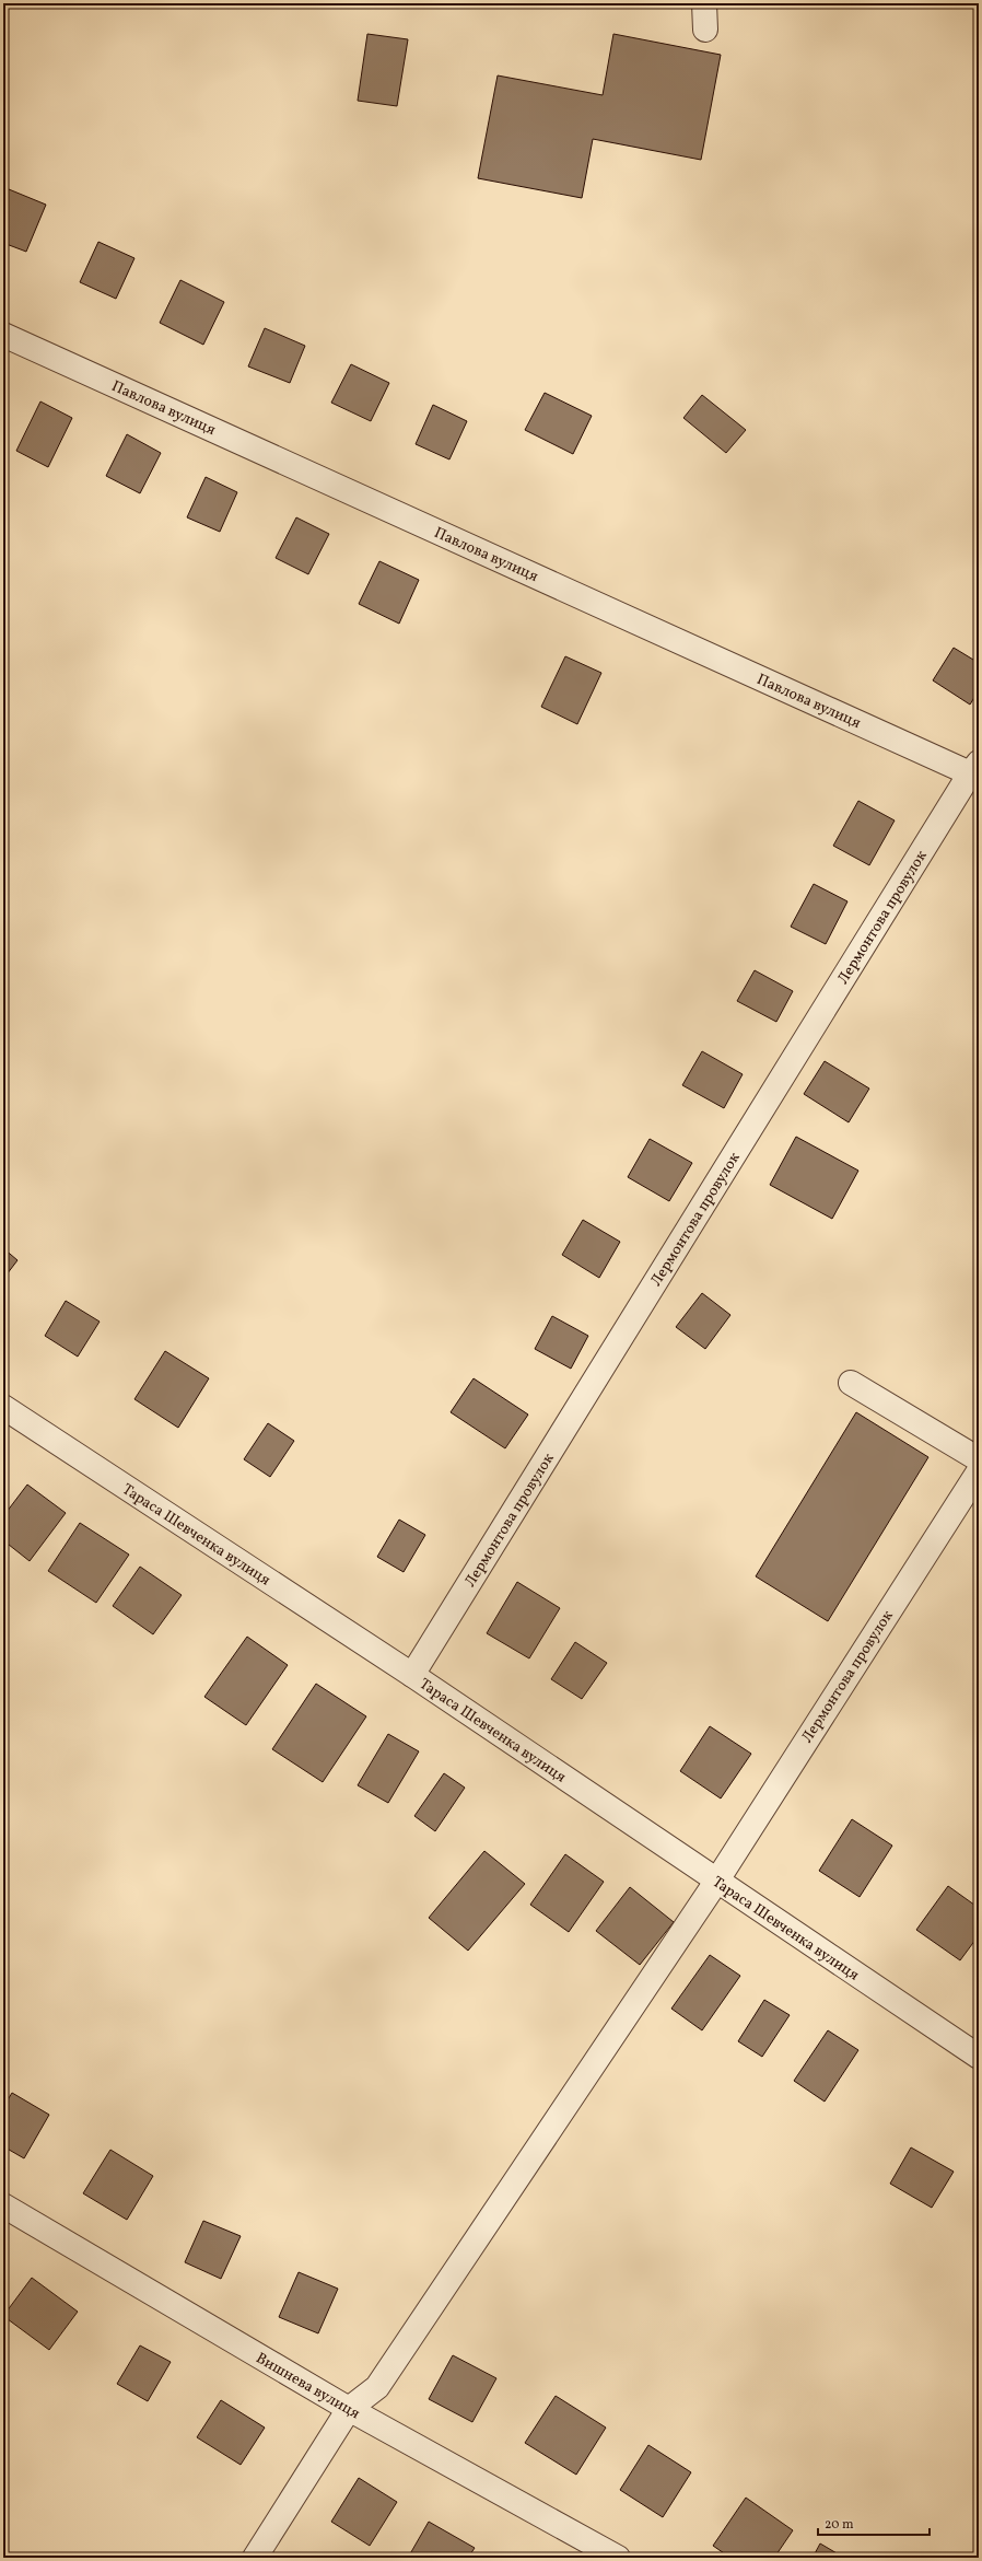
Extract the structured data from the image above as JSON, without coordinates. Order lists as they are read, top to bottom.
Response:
{
  "streets": {
    "street": [
      "Павлова вулиця",
      "Лермонтова провулок",
      "Тараса Шевченка вулиця",
      "Вишнева вулиця"
    ]
  },
  "crossings": [
    ["Павлова вулиця", "Лермонтова провулок"],
    ["Лермонтова провулок", "Тараса Шевченка вулиця"],
    ["Лермонтова провулок", "Вишнева вулиця"]
  ],
  "scale_bar": "20 m"
}
